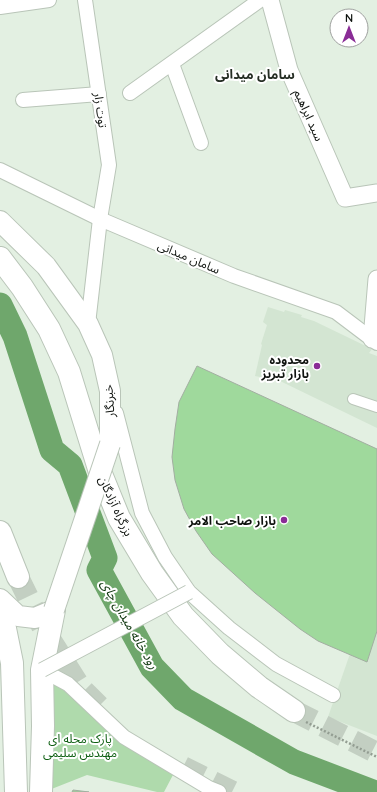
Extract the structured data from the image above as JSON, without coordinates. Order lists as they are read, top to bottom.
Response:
{
  "streets": {
    "main road": ["خبرنگار", "بزرگراه آزادگان"],
    "street": ["توت زار", "سید ابراهیم", "سامان میدانی"]
  },
  "crossings": [
    ["توت زار", "سامان میدانی"],
    ["توت زار", "خبرنگار"]
  ],
  "districts": ["سامان میدانی"],
  "water": ["رود خانه میدان چای"],
  "parks": ["پارک محله ای مهندس سلیمی"],
  "places": ["محدوده بازار تبریز", "بازار صاحب الامر"],
  "north": "top"
}
